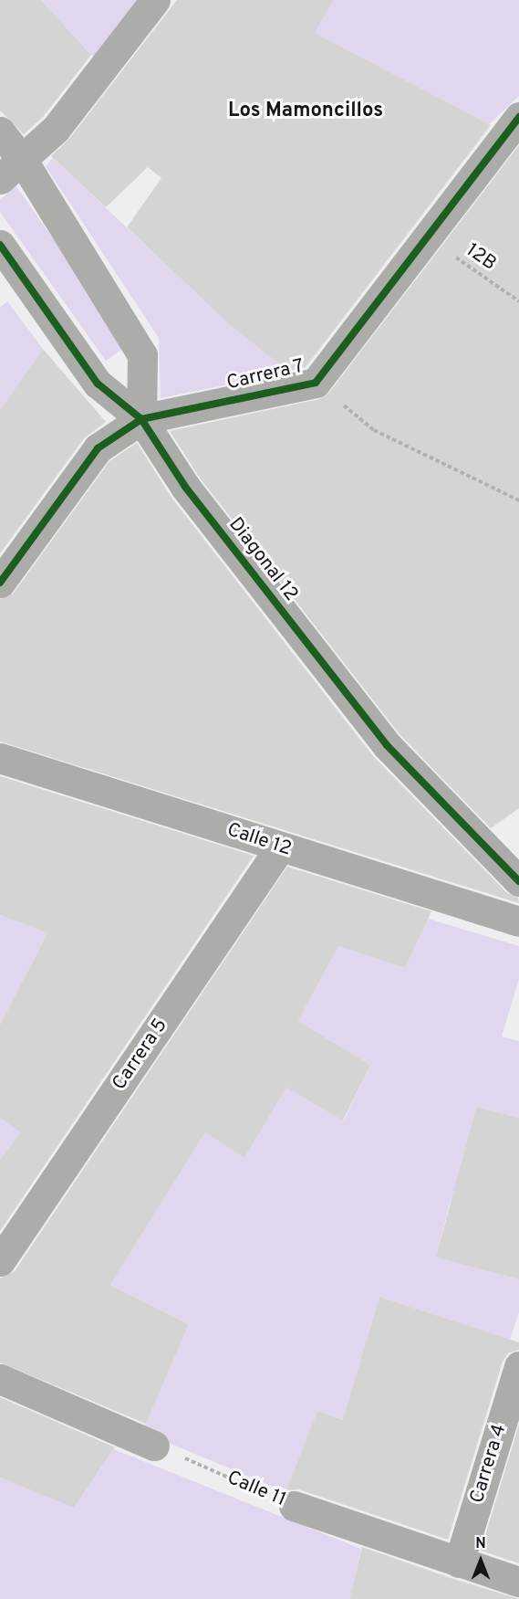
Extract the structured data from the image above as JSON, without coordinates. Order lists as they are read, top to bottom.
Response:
{
  "streets": {
    "street": [
      "Carrera 7",
      "Diagonal 12",
      "Calle 12",
      "Carrera 5",
      "Carrera 4",
      "Calle 11"
    ],
    "path": ["12B"]
  },
  "crossings": [
    ["12B", "Carrera 7"],
    ["Carrera 7", "Diagonal 12"],
    ["Calle 12", "Carrera 5"],
    ["Carrera 4", "Calle 11"]
  ],
  "districts": ["Los Mamoncillos"],
  "north": "top"
}
